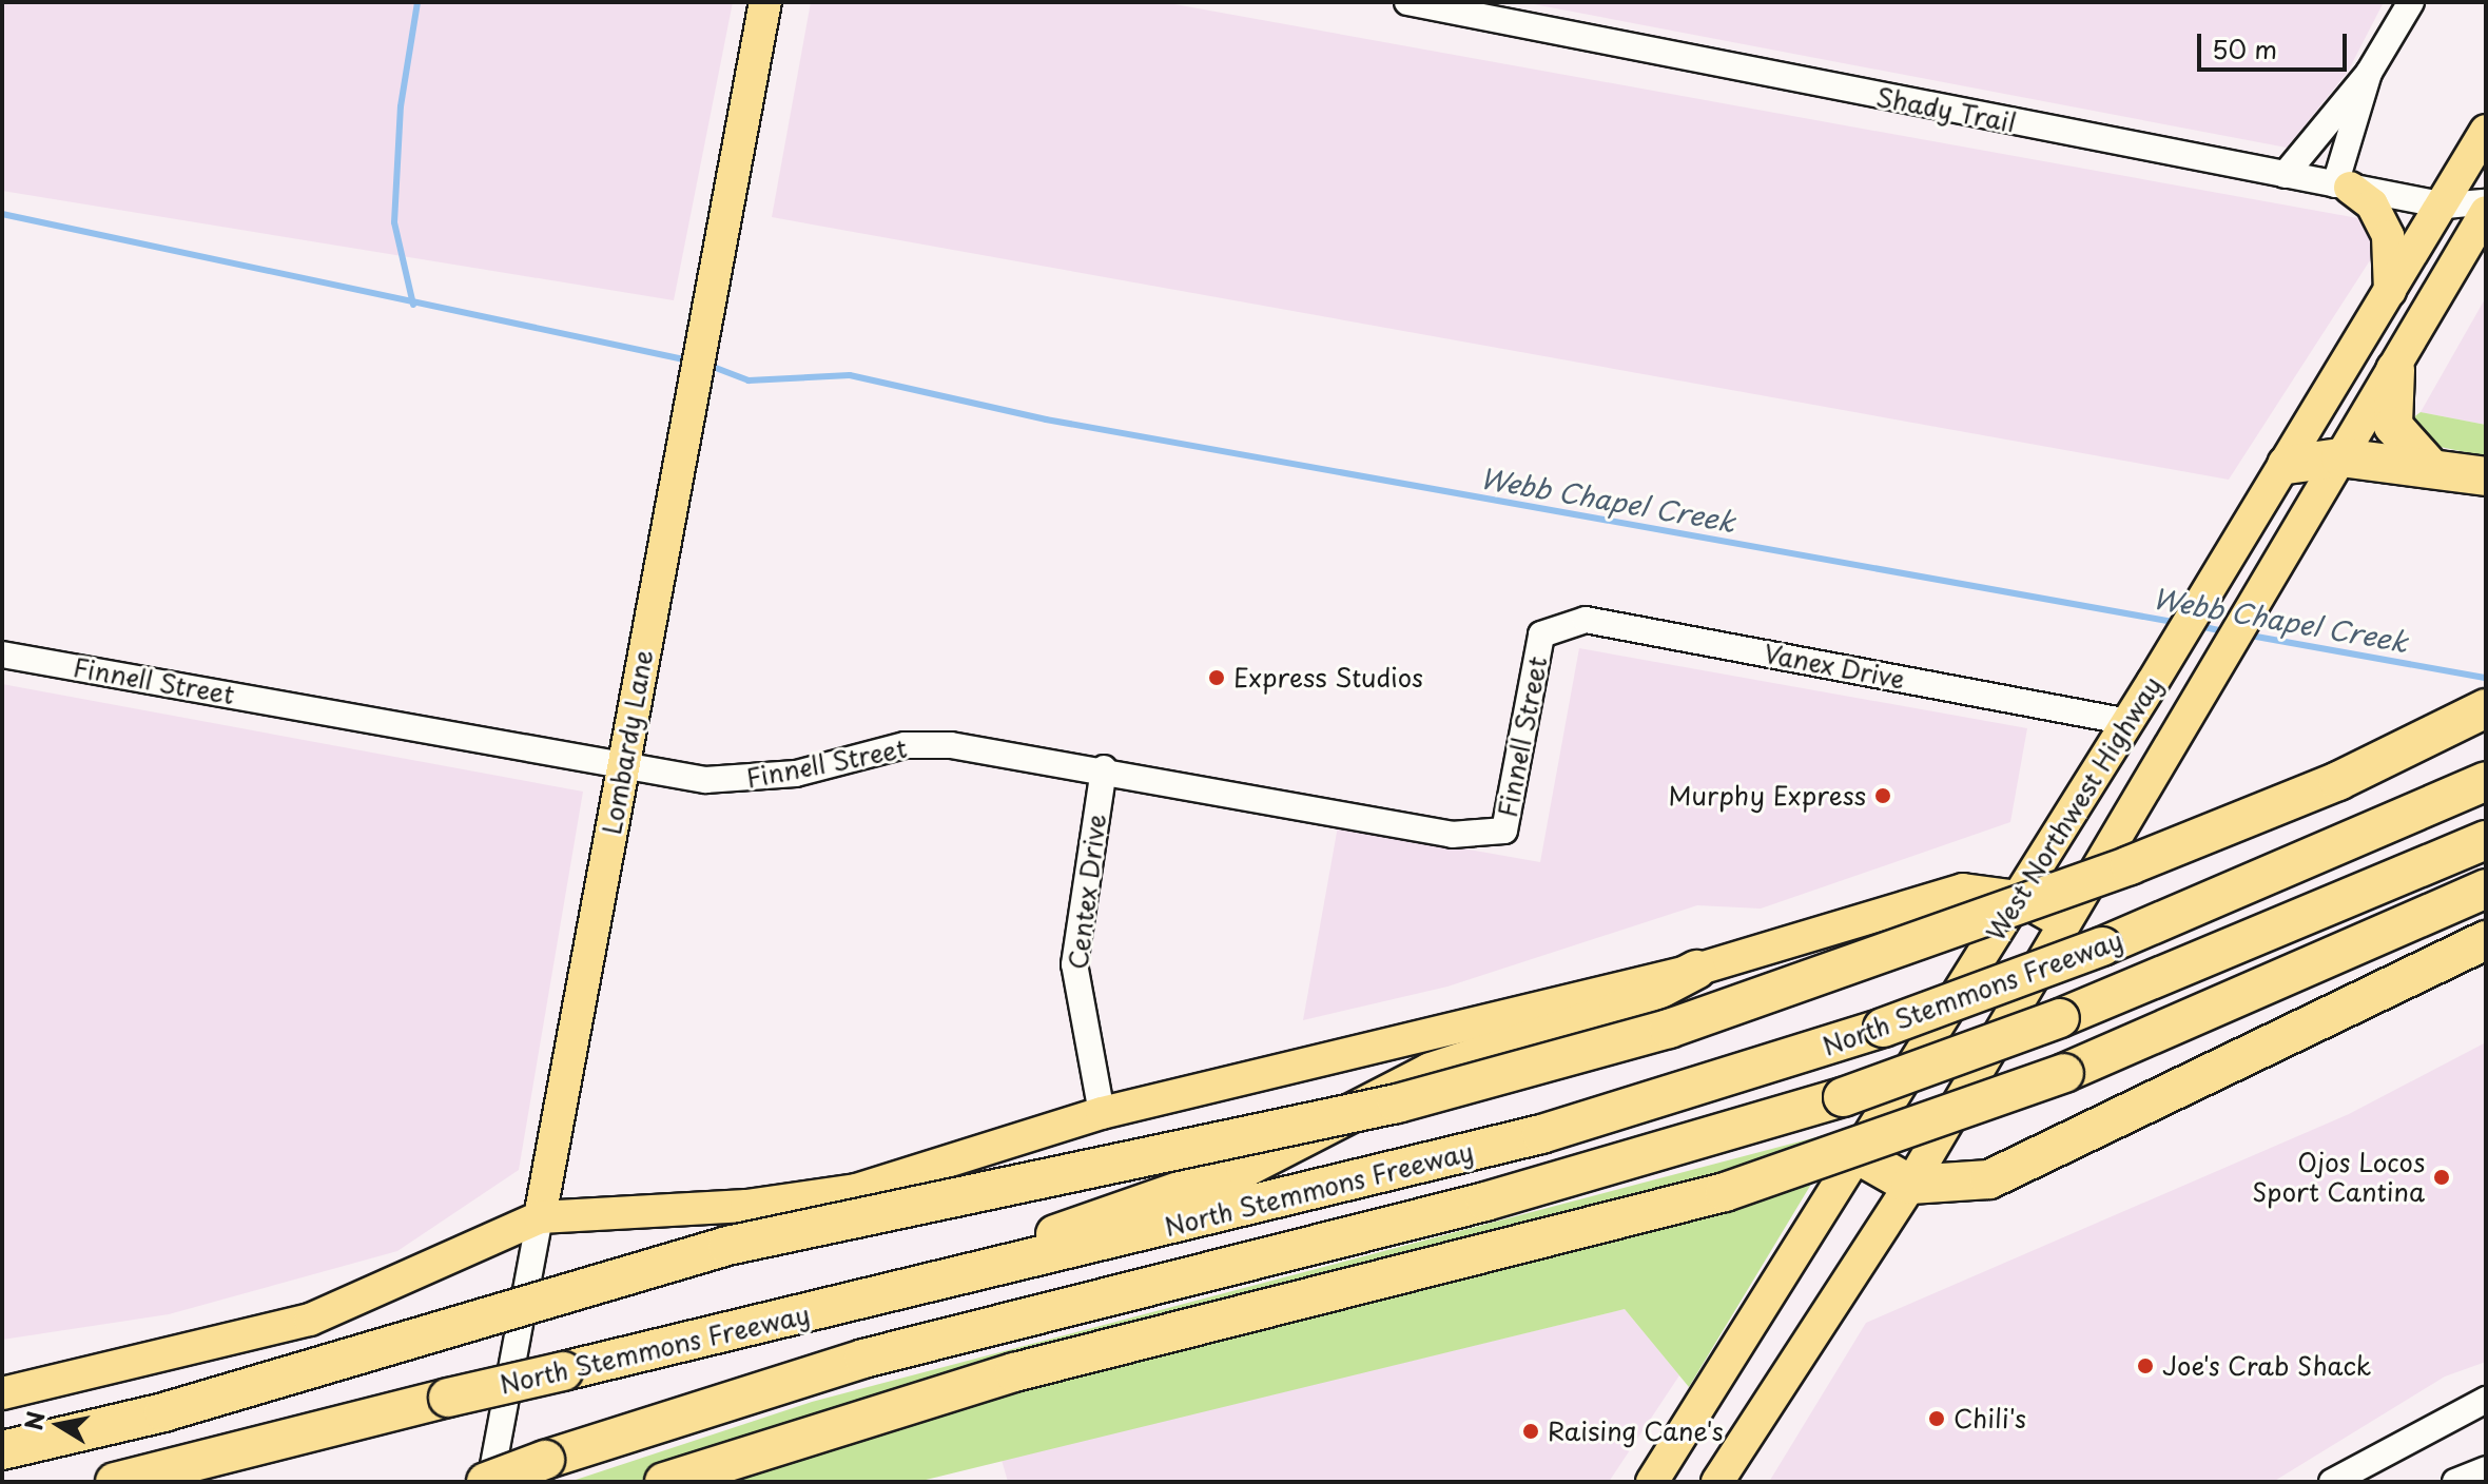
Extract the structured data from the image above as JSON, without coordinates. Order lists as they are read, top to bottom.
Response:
{
  "streets": {
    "highway": ["North Stemmons Freeway"],
    "main road": ["Lombardy Lane", "West Northwest Highway"],
    "street": [
      "Shady Trail",
      "Vanex Drive",
      "Finnell Street",
      "Centex Drive"
    ]
  },
  "crossings": [
    ["Shady Trail", "West Northwest Highway"],
    ["Vanex Drive", "Finnell Street"],
    ["Vanex Drive", "West Northwest Highway"],
    ["Finnell Street", "Lombardy Lane"],
    ["Finnell Street", "Centex Drive"],
    ["Lombardy Lane", "North Stemmons Freeway"],
    ["West Northwest Highway", "North Stemmons Freeway"],
    ["Centex Drive", "North Stemmons Freeway"]
  ],
  "water": ["Webb Chapel Creek"],
  "places": [
    "Express Studios",
    "Murphy Express",
    "Ojos Locos Sport Cantina",
    "Joe's Crab Shack",
    "Chili's",
    "Raising Cane's"
  ],
  "scale_bar": "50 m",
  "north": "left"
}
